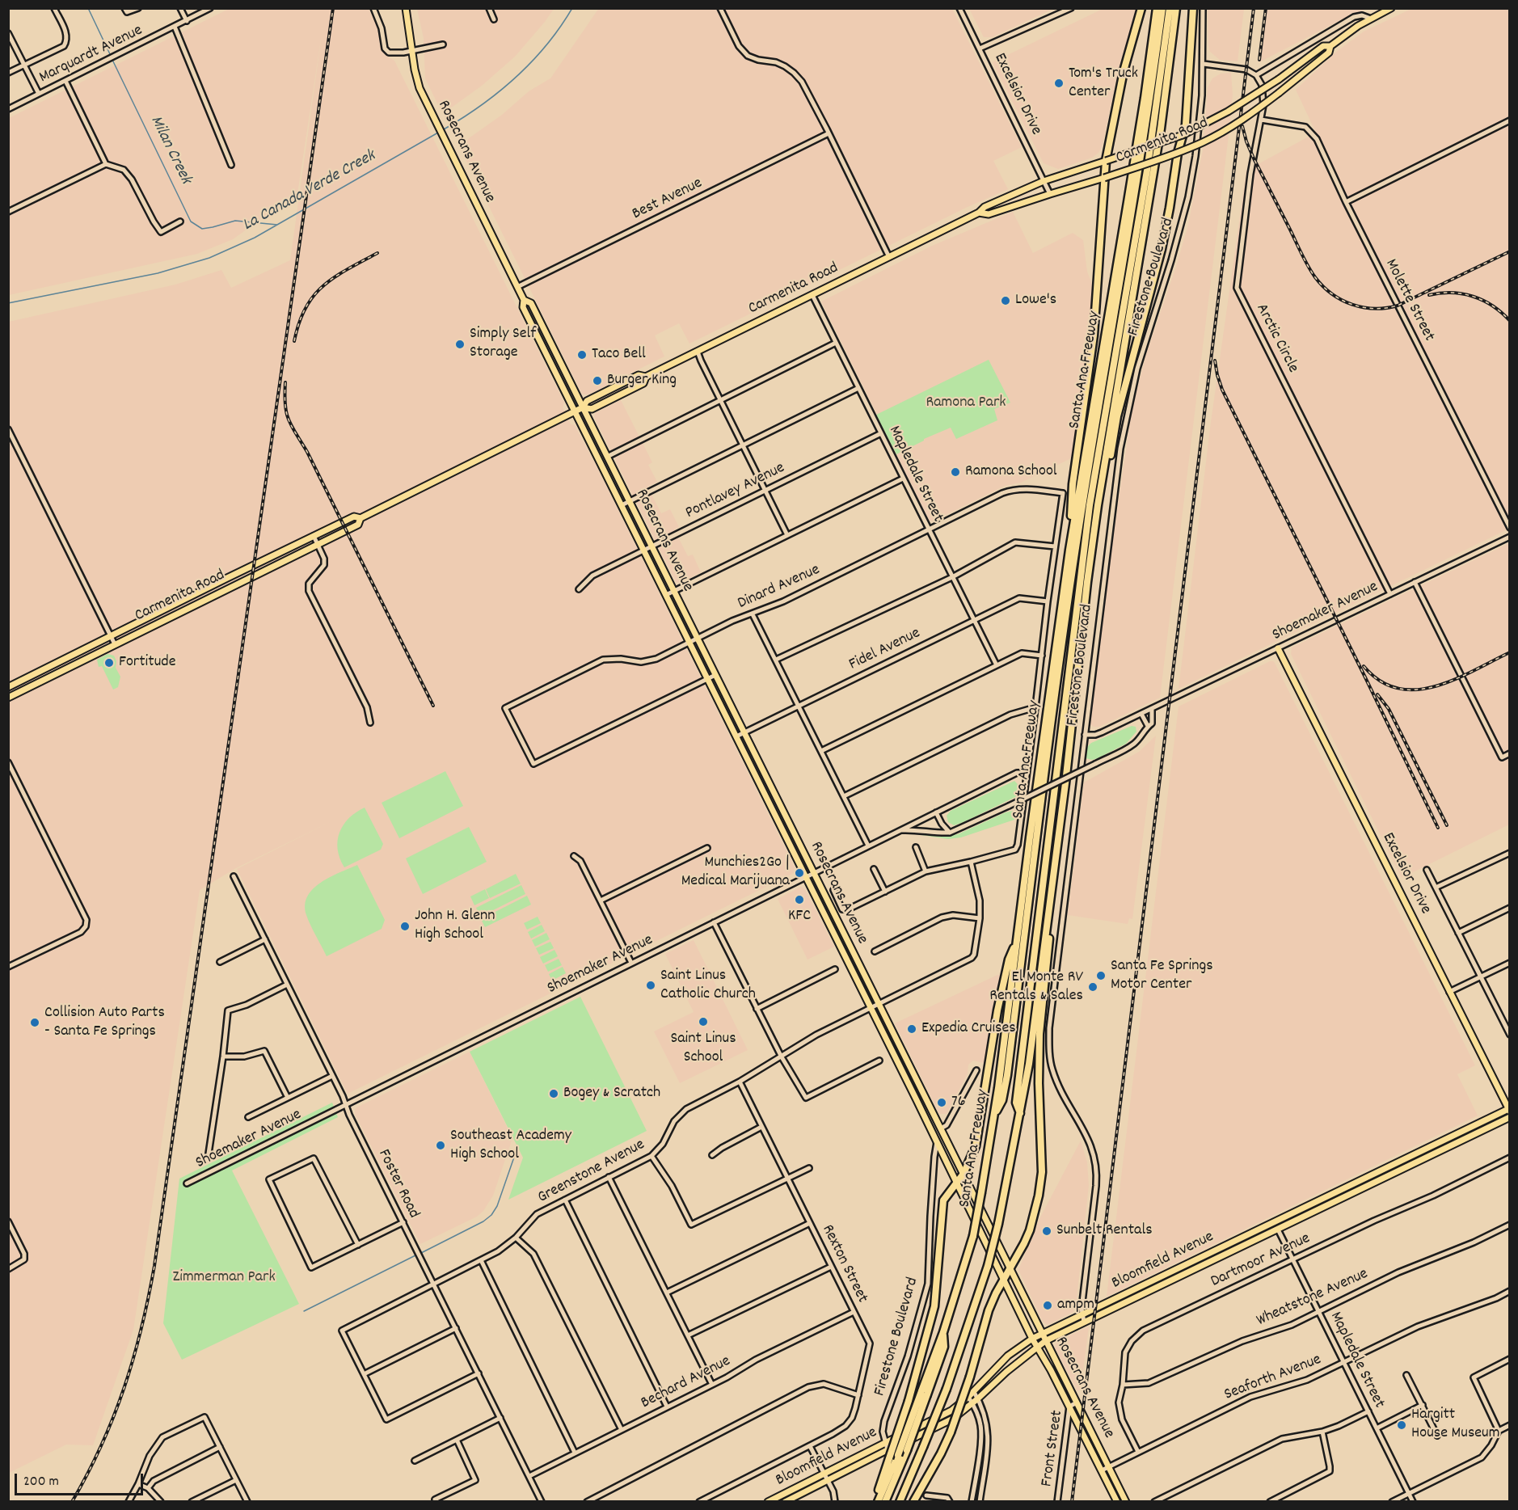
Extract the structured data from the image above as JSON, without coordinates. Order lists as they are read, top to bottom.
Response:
{
  "streets": {
    "highway": ["Santa Ana Freeway"],
    "main road": [
      "Excelsior Drive",
      "Carmenita Road",
      "Rosecrans Avenue",
      "Bloomfield Avenue"
    ],
    "street": [
      "Marquardt Avenue",
      "Best Avenue",
      "Firestone Boulevard",
      "Molette Street",
      "Arctic Circle",
      "Mapledale Street",
      "Pontlavey Avenue",
      "Dinard Avenue",
      "Shoemaker Avenue",
      "Fidel Avenue",
      "Greenstone Avenue",
      "Foster Road",
      "Dartmoor Avenue",
      "Rexton Street",
      "Wheatstone Avenue",
      "Seaforth Avenue",
      "Bechard Avenue",
      "Front Street"
    ]
  },
  "crossings": [
    ["Excelsior Drive", "Carmenita Road"],
    ["Excelsior Drive", "Shoemaker Avenue"],
    ["Excelsior Drive", "Bloomfield Avenue"],
    ["Carmenita Road", "Rosecrans Avenue"],
    ["Carmenita Road", "Mapledale Street"],
    ["Rosecrans Avenue", "Best Avenue"],
    ["Rosecrans Avenue", "Firestone Boulevard"],
    ["Rosecrans Avenue", "Pontlavey Avenue"],
    ["Rosecrans Avenue", "Dinard Avenue"],
    ["Rosecrans Avenue", "Shoemaker Avenue"],
    ["Rosecrans Avenue", "Fidel Avenue"],
    ["Rosecrans Avenue", "Greenstone Avenue"],
    ["Rosecrans Avenue", "Bloomfield Avenue"],
    ["Rosecrans Avenue", "Seaforth Avenue"],
    ["Rosecrans Avenue", "Front Street"],
    ["Firestone Boulevard", "Shoemaker Avenue"],
    ["Firestone Boulevard", "Bloomfield Avenue"],
    ["Molette Street", "Arctic Circle"],
    ["Arctic Circle", "Shoemaker Avenue"],
    ["Mapledale Street", "Pontlavey Avenue"],
    ["Mapledale Street", "Dinard Avenue"],
    ["Mapledale Street", "Fidel Avenue"],
    ["Mapledale Street", "Bloomfield Avenue"],
    ["Mapledale Street", "Dartmoor Avenue"],
    ["Mapledale Street", "Wheatstone Avenue"],
    ["Mapledale Street", "Seaforth Avenue"],
    ["Shoemaker Avenue", "Foster Road"],
    ["Greenstone Avenue", "Foster Road"],
    ["Greenstone Avenue", "Rexton Street"],
    ["Foster Road", "Bechard Avenue"],
    ["Dartmoor Avenue", "Wheatstone Avenue"],
    ["Dartmoor Avenue", "Seaforth Avenue"],
    ["Rexton Street", "Bechard Avenue"]
  ],
  "water": ["Milan Creek", "La Canada Verde Creek"],
  "parks": ["Ramona Park", "Zimmerman Park"],
  "places": [
    "Tom's Truck Center",
    "Lowe's",
    "Simply Self Storage",
    "Taco Bell",
    "Burger King",
    "Ramona School",
    "Fortitude",
    "Munchies2Go | Medical Marijuana",
    "KFC",
    "John H. Glenn High School",
    "Santa Fe Springs Motor Center",
    "Saint Linus Catholic Church",
    "El Monte RV Rentals & Sales",
    "Saint Linus School",
    "Collision Auto Parts - Santa Fe Springs",
    "Expedia Cruises",
    "Bogey & Scratch",
    "76",
    "Southeast Academy High School",
    "Sunbelt Rentals",
    "ampm",
    "Hargitt House Museum"
  ],
  "scale_bar": "200 m"
}
